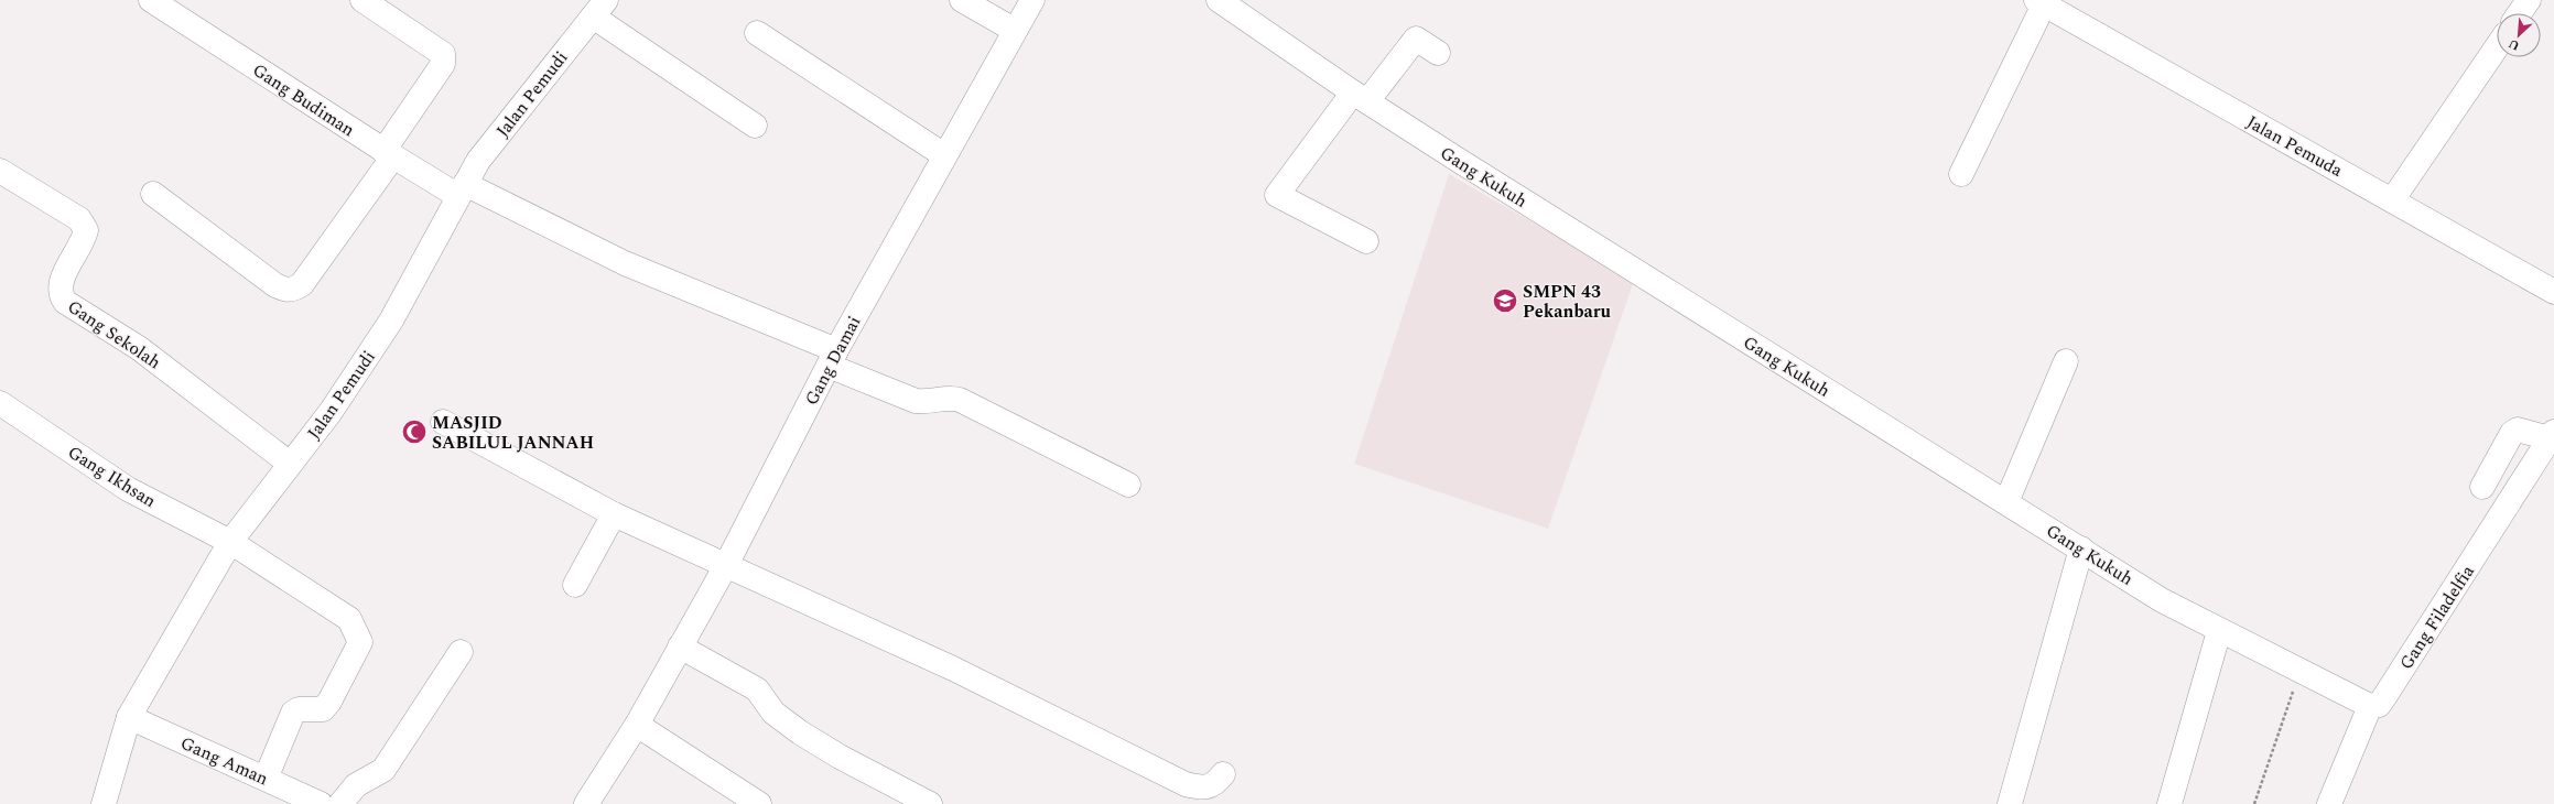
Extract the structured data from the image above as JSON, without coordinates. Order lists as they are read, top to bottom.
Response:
{
  "streets": {
    "street": [
      "Jalan Pemudi",
      "Gang Budiman",
      "Jalan Pemuda",
      "Gang Kukuh",
      "Gang Sekolah",
      "Gang Damai",
      "Gang Ikhsan",
      "Gang Filadelfia",
      "Gang Aman"
    ]
  },
  "crossings": [
    ["Jalan Pemudi", "Gang Budiman"],
    ["Jalan Pemudi", "Gang Sekolah"],
    ["Jalan Pemudi", "Gang Ikhsan"],
    ["Jalan Pemudi", "Gang Aman"],
    ["Gang Budiman", "Gang Damai"],
    ["Gang Kukuh", "Gang Filadelfia"],
    ["Gang Ikhsan", "Gang Aman"]
  ],
  "places": {
    "school or university": ["SMPN 43 Pekanbaru"],
    "mosque": ["MASJID SABILUL JANNAH"]
  },
  "north": "bottom left"
}
